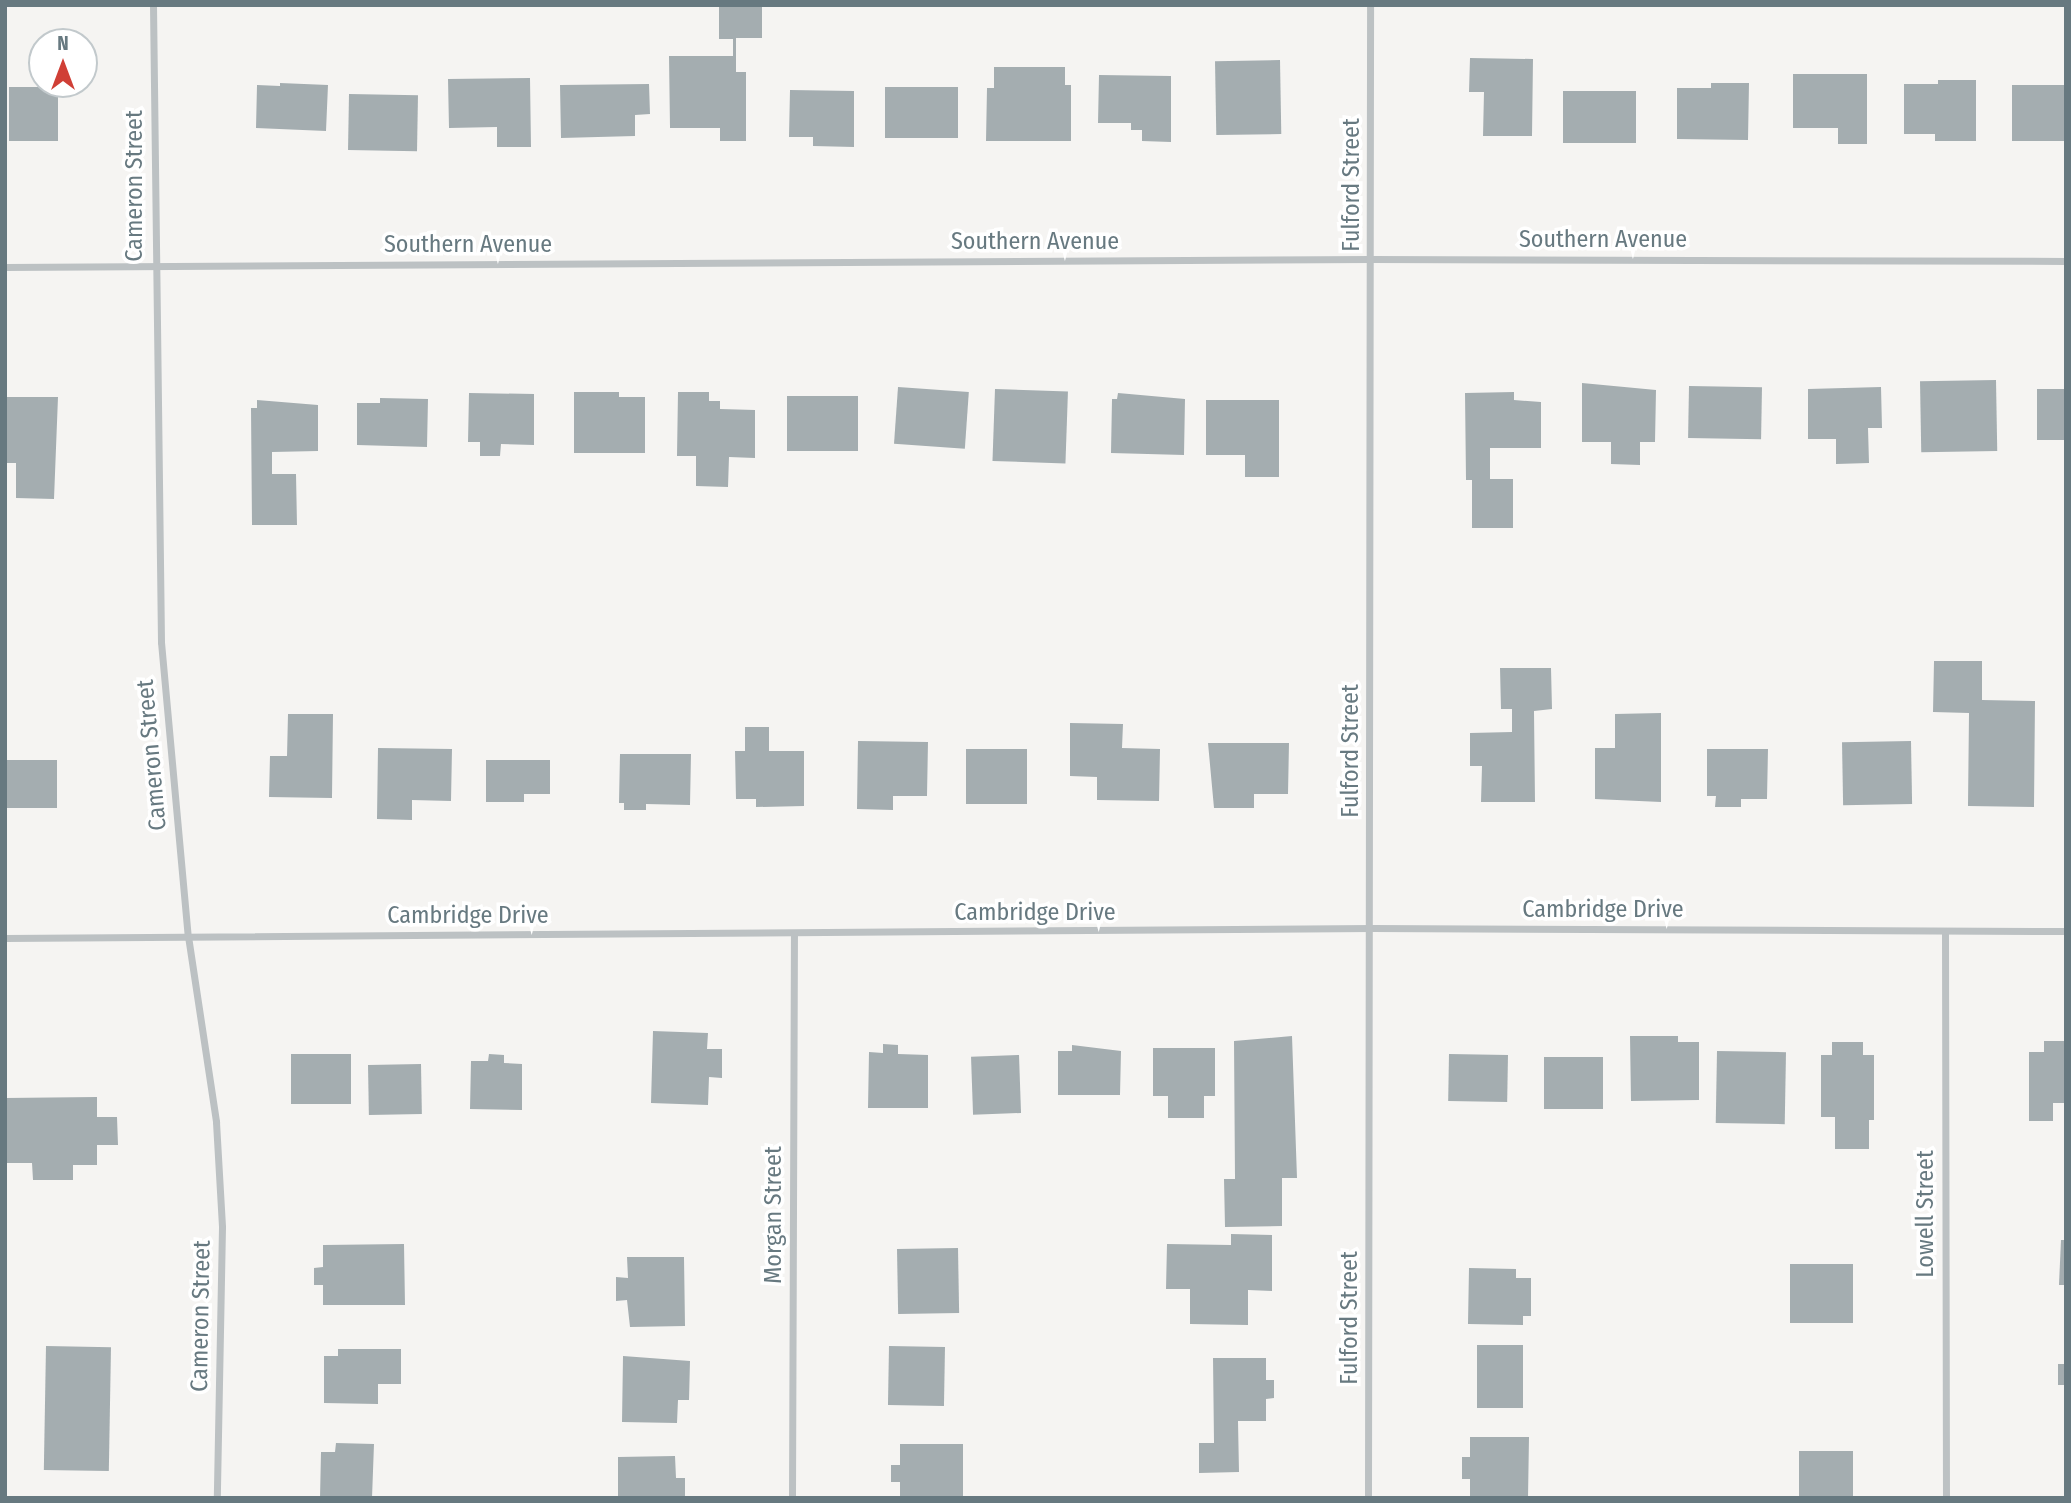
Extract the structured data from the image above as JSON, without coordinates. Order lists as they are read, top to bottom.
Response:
{
  "streets": {
    "street": [
      "Fulford Street",
      "Cameron Street",
      "Southern Avenue",
      "Cambridge Drive",
      "Lowell Street",
      "Morgan Street"
    ]
  },
  "crossings": [
    ["Fulford Street", "Southern Avenue"],
    ["Fulford Street", "Cambridge Drive"],
    ["Cameron Street", "Southern Avenue"],
    ["Cameron Street", "Cambridge Drive"],
    ["Cambridge Drive", "Lowell Street"],
    ["Cambridge Drive", "Morgan Street"]
  ],
  "north": "top"
}
